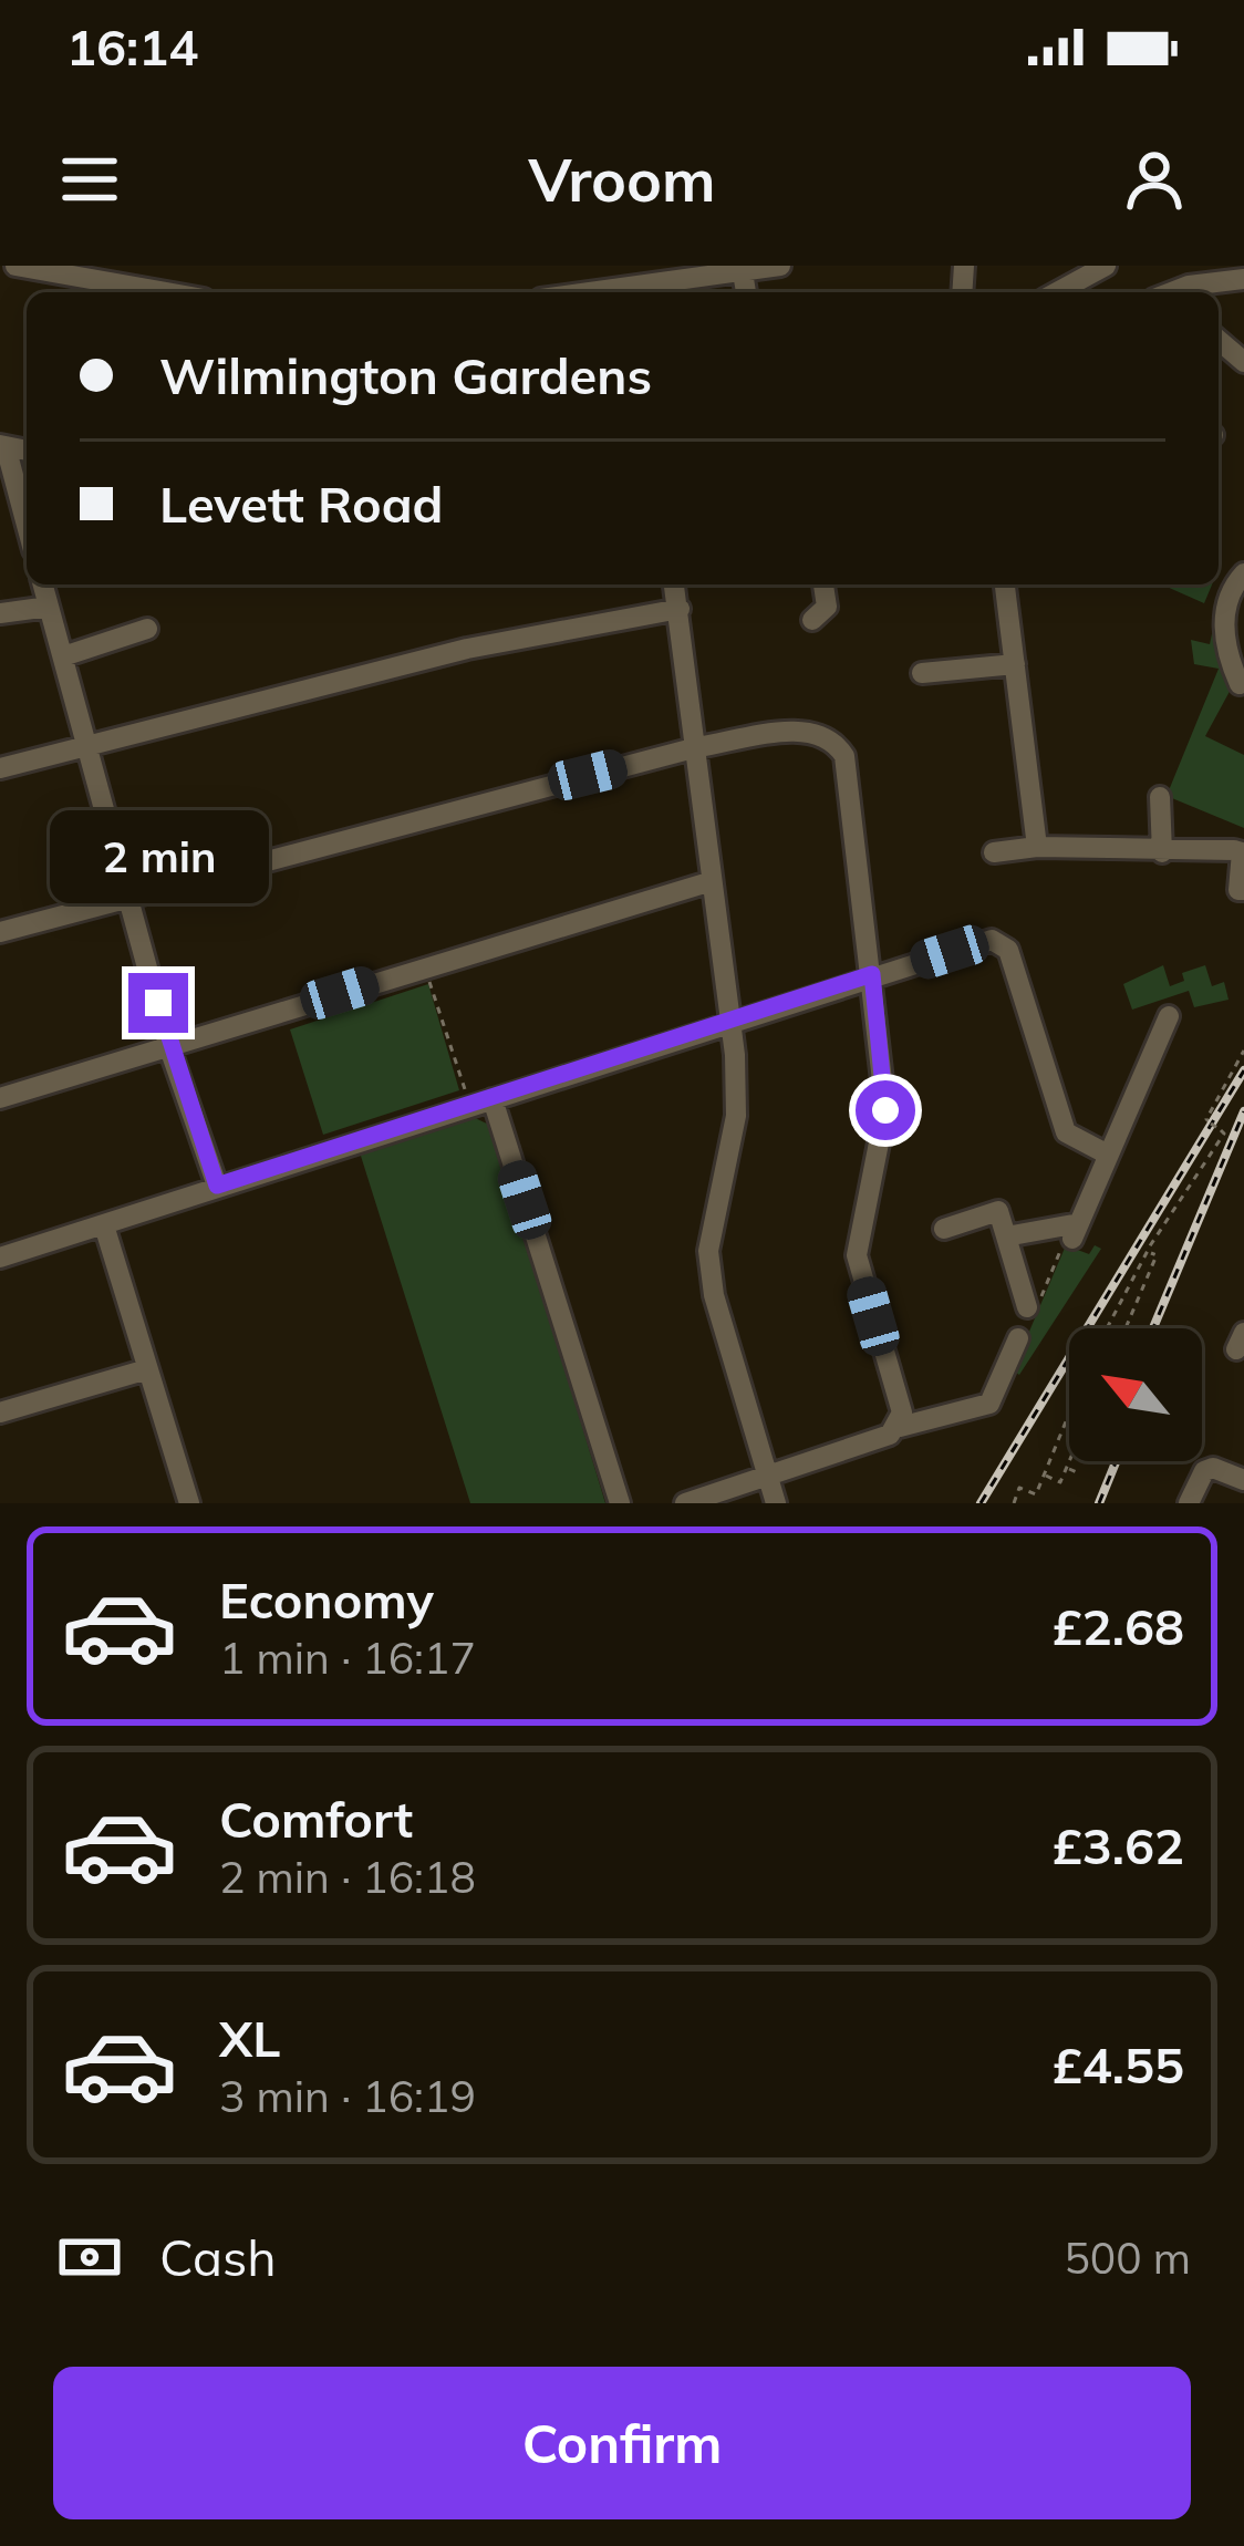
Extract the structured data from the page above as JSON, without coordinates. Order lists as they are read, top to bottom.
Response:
{
  "north": "top left",
  "page": {
    "status": "16:14",
    "header": "Vroom",
    "banner": ["Wilmington Gardens", "Levett Road"],
    "bubble": "2 min",
    "list": [
      {
        "name": "Economy",
        "note": "1 min · 16:17",
        "value": "£2.68"
      },
      {
        "name": "Comfort",
        "note": "2 min · 16:18",
        "value": "£3.62"
      },
      {
        "name": "XL",
        "note": "3 min · 16:19",
        "value": "£4.55"
      }
    ],
    "pay": ["Cash", "500 m"],
    "buttons": "Confirm"
  }
}
